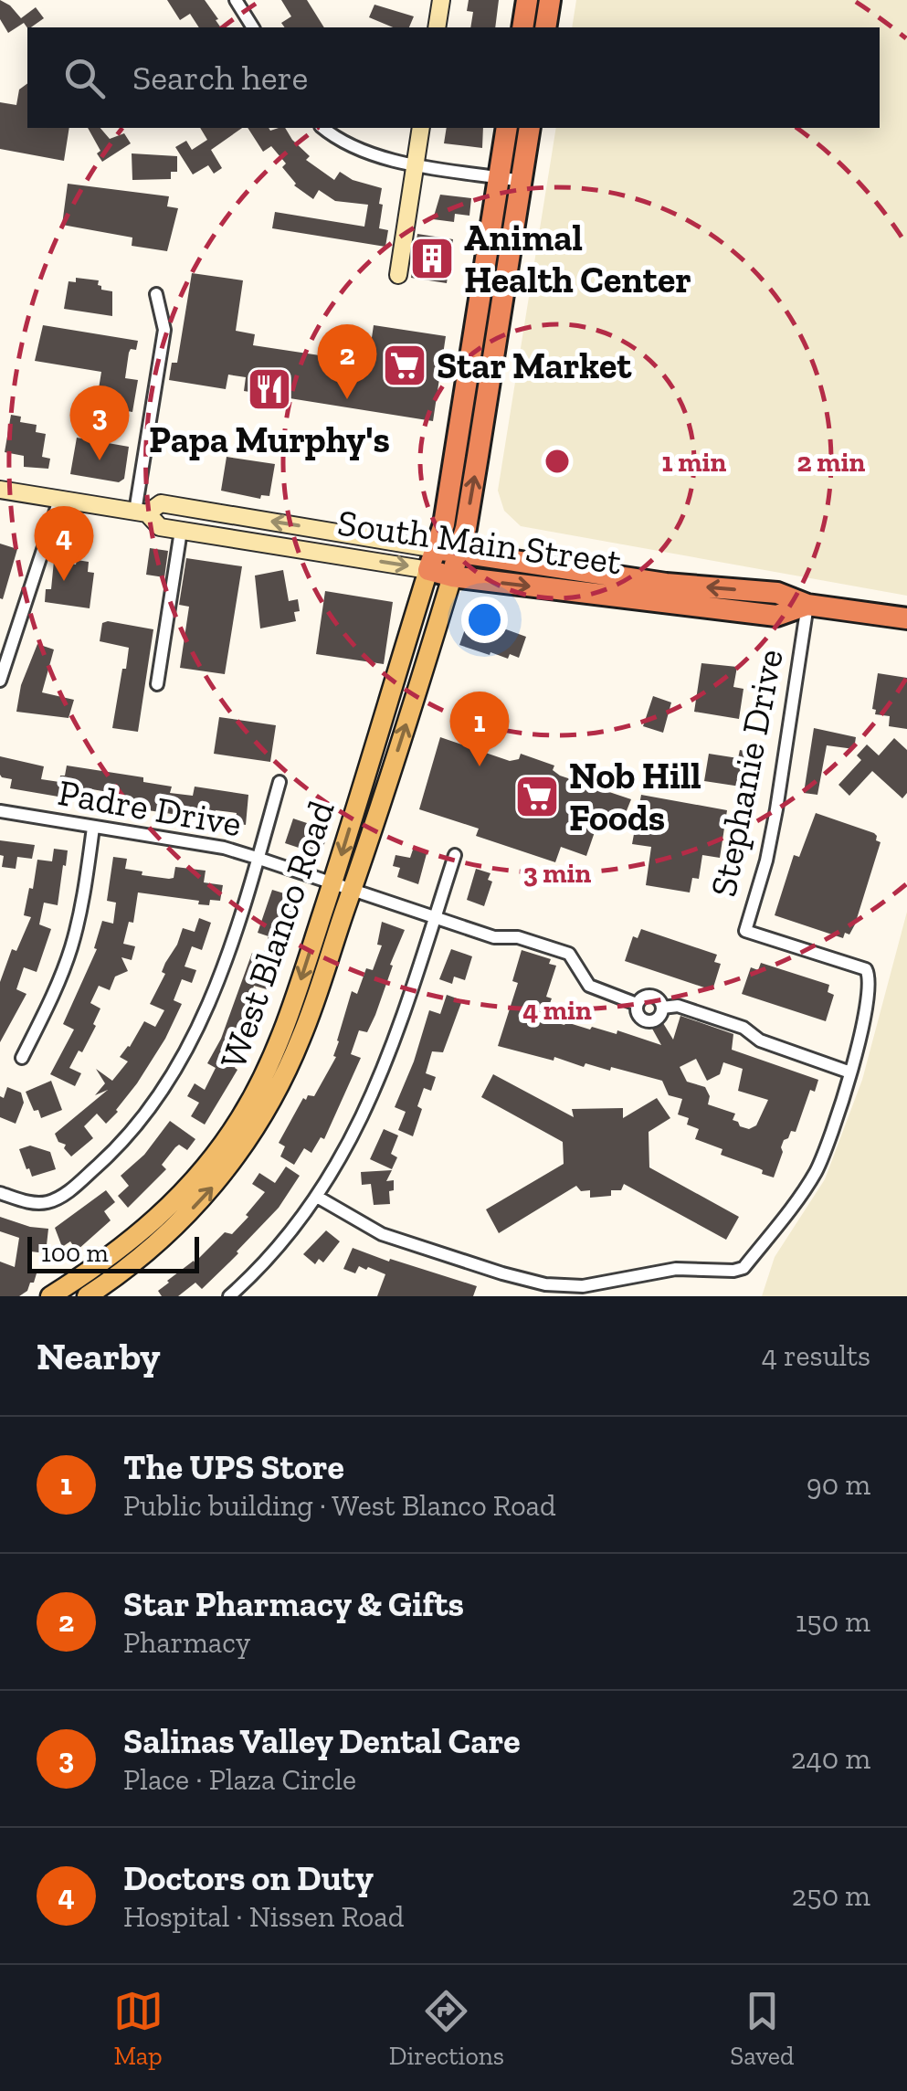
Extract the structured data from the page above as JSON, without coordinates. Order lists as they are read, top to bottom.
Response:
{
  "streets": {
    "highway": ["South Main Street"],
    "main road": ["West Blanco Road"],
    "street": ["Stephanie Drive", "Padre Drive"]
  },
  "crossings": [
    ["South Main Street", "Stephanie Drive"],
    ["South Main Street", "West Blanco Road"],
    ["Padre Drive", "West Blanco Road"]
  ],
  "places": {
    "building": ["Animal Health Center"],
    "supermarket": ["Star Market", "Nob Hill Foods"],
    "restaurant": ["Papa Murphy's"]
  },
  "scale_bar": "100 m",
  "page": {
    "search": "Search here",
    "pins": [
      "2",
      "3",
      "4",
      "1"
    ],
    "scale": "100 m",
    "heading": ["Nearby", "4 results"],
    "list": [
      {
        "mark": "1",
        "name": "The UPS Store",
        "note": "Public building · West Blanco Road",
        "value": "90 m"
      },
      {
        "mark": "2",
        "name": "Star Pharmacy & Gifts",
        "note": "Pharmacy",
        "value": "150 m"
      },
      {
        "mark": "3",
        "name": "Salinas Valley Dental Care",
        "note": "Place · Plaza Circle",
        "value": "240 m"
      },
      {
        "mark": "4",
        "name": "Doctors on Duty",
        "note": "Hospital · Nissen Road",
        "value": "250 m"
      }
    ],
    "nav": ["Map", "Directions", "Saved"]
  },
  "rings": [
    "1 min",
    "2 min",
    "3 min",
    "4 min"
  ]
}
